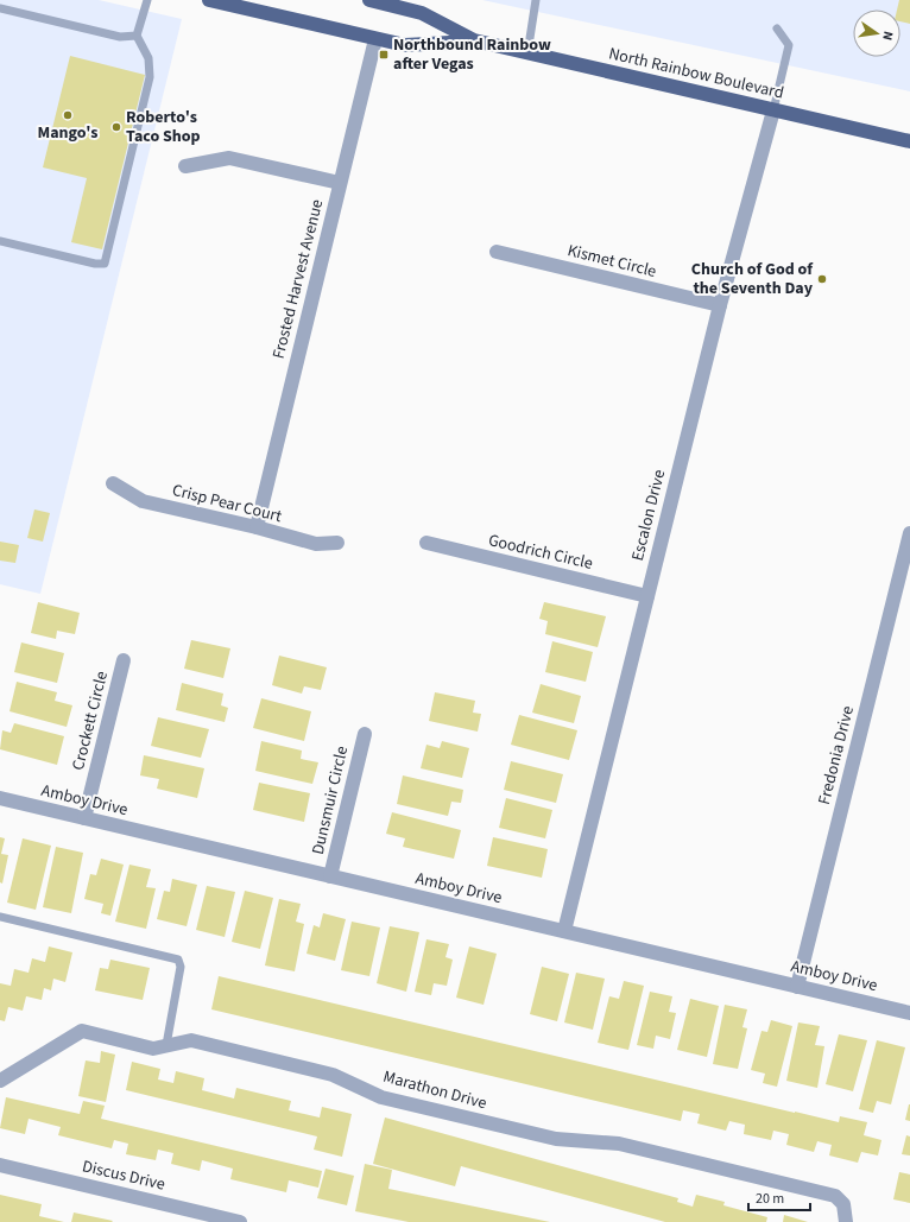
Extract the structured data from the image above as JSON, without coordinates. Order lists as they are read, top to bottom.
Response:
{
  "streets": {
    "main road": ["North Rainbow Boulevard"],
    "street": [
      "Kismet Circle",
      "Frosted Harvest Avenue",
      "Crisp Pear Court",
      "Escalon Drive",
      "Goodrich Circle",
      "Crockett Circle",
      "Fredonia Drive",
      "Amboy Drive",
      "Dunsmuir Circle",
      "Marathon Drive",
      "Discus Drive"
    ]
  },
  "crossings": [
    ["North Rainbow Boulevard", "Frosted Harvest Avenue"],
    ["North Rainbow Boulevard", "Escalon Drive"],
    ["Kismet Circle", "Escalon Drive"],
    ["Frosted Harvest Avenue", "Crisp Pear Court"],
    ["Escalon Drive", "Goodrich Circle"],
    ["Escalon Drive", "Amboy Drive"],
    ["Crockett Circle", "Amboy Drive"],
    ["Fredonia Drive", "Amboy Drive"],
    ["Amboy Drive", "Dunsmuir Circle"]
  ],
  "places": {
    "transit": ["Northbound Rainbow after Vegas"],
    "other": ["Mango's", "Roberto's Taco Shop", "Church of God of the Seventh Day"]
  },
  "scale_bar": "20 m",
  "north": "right"
}
